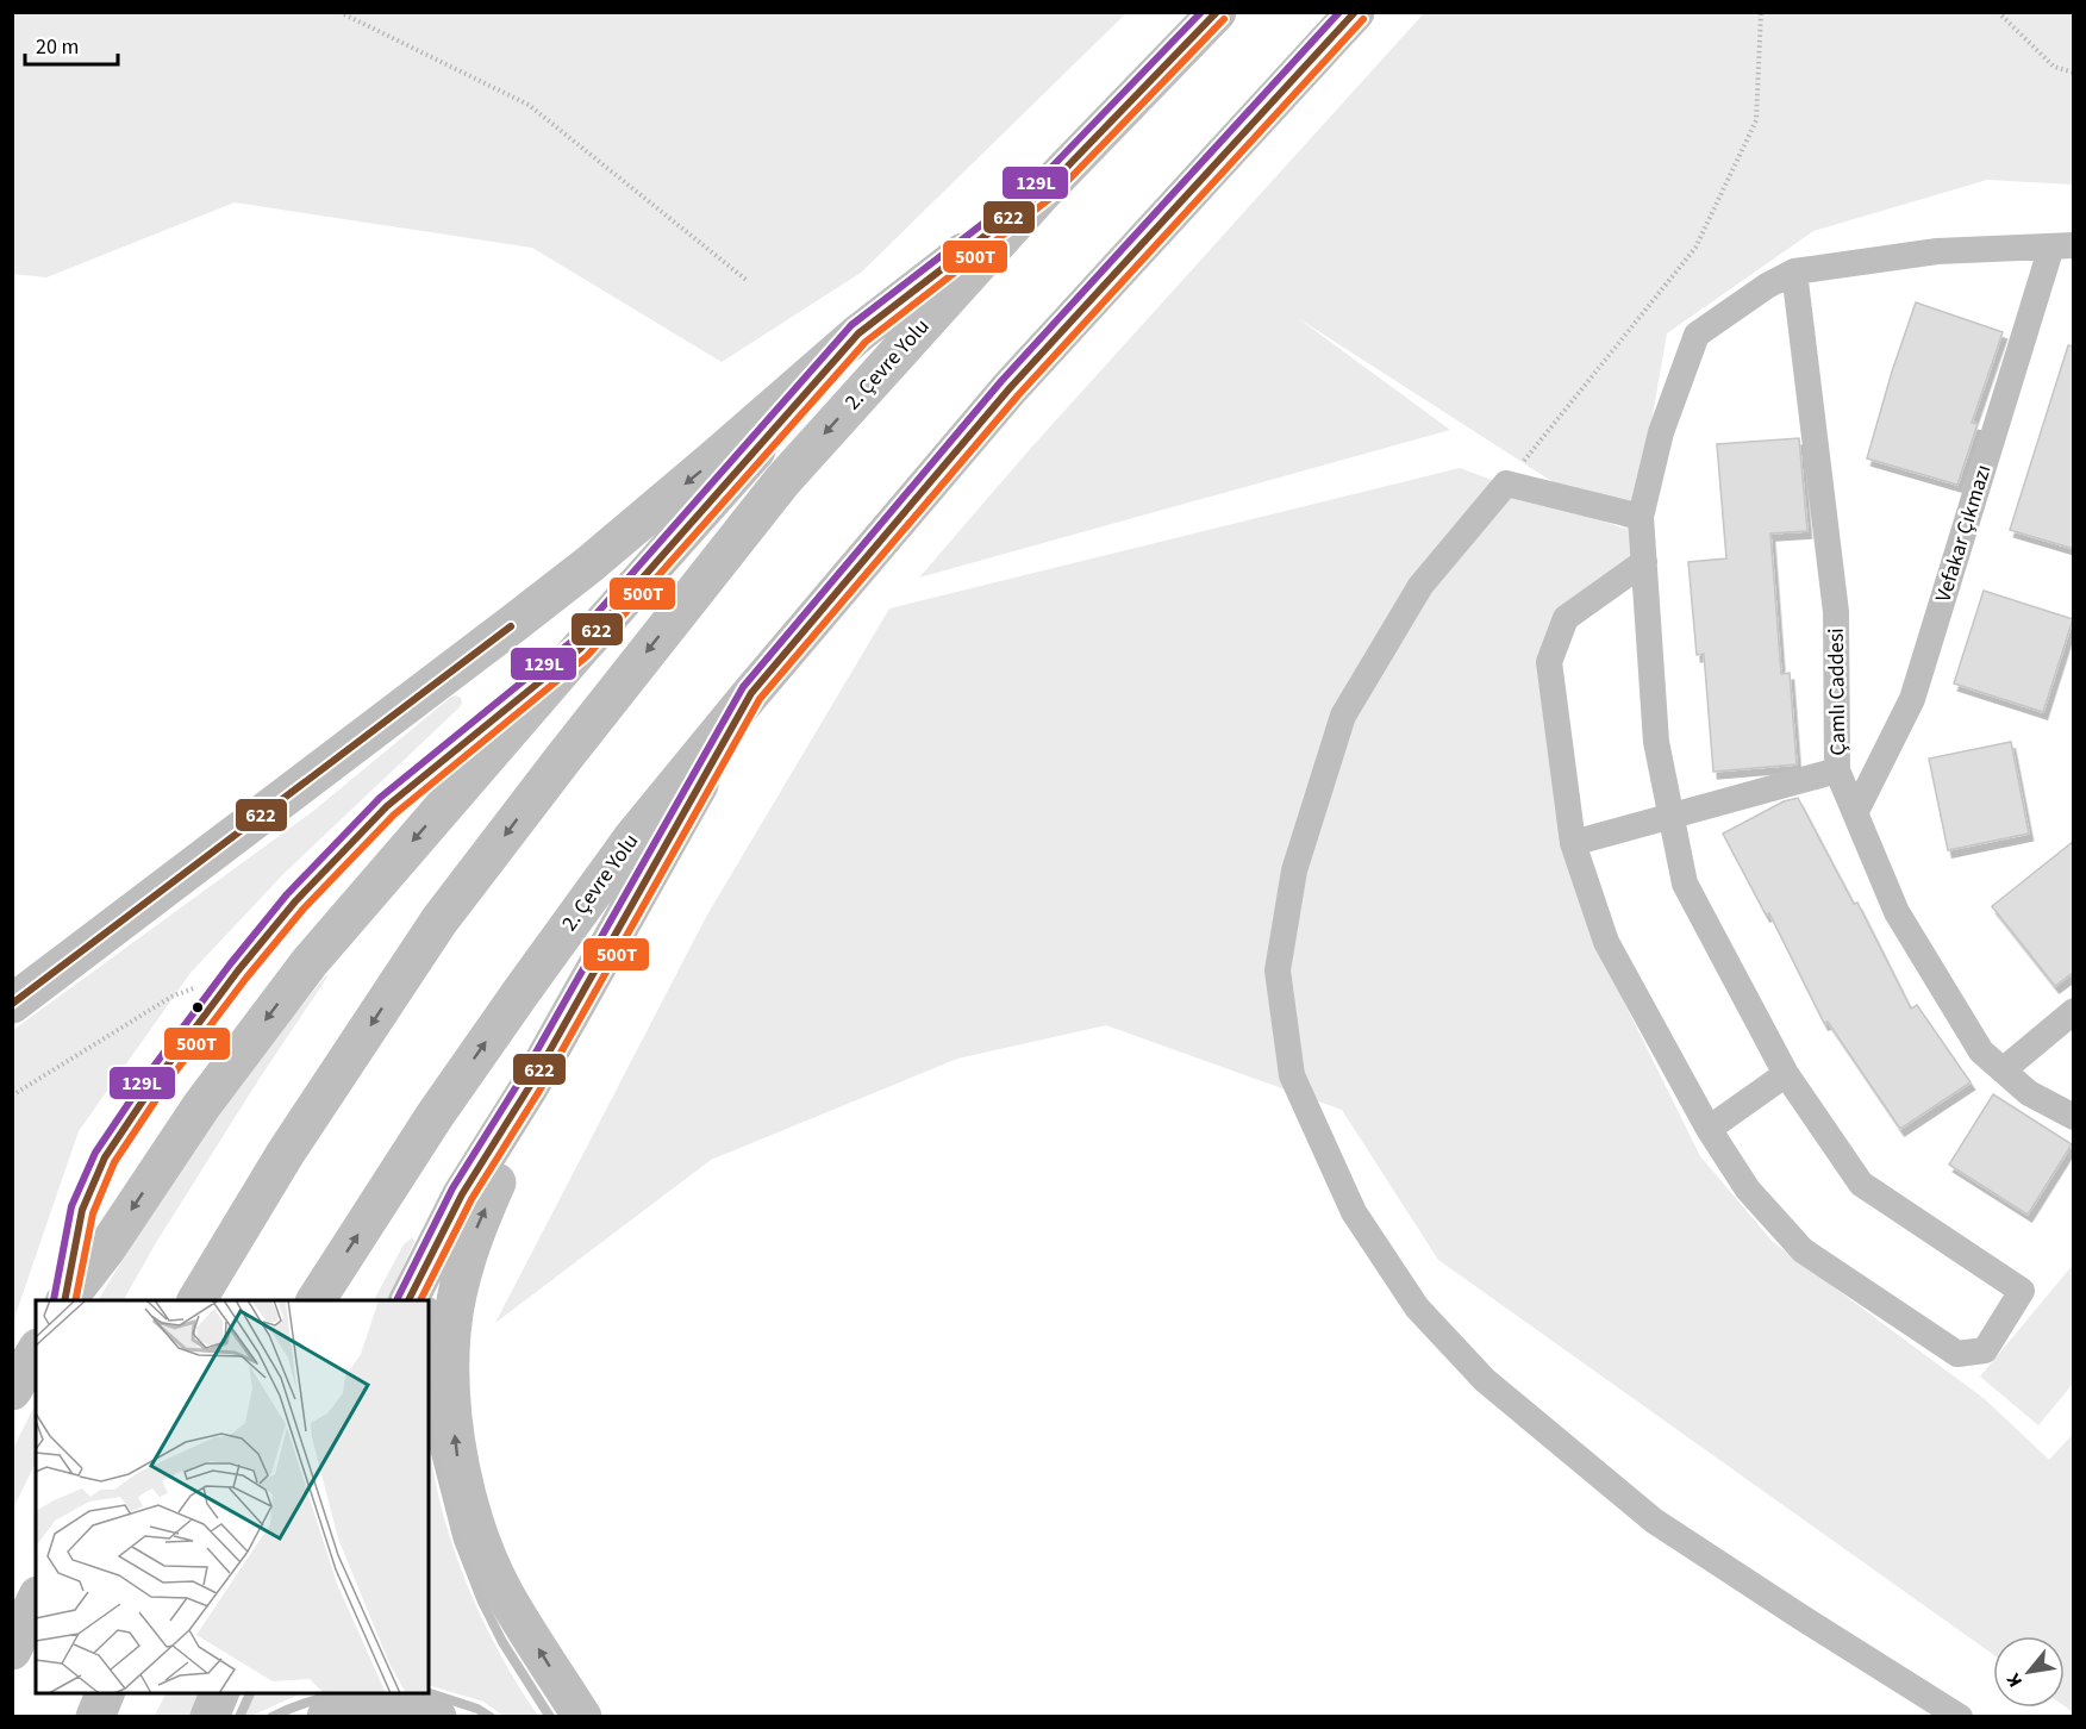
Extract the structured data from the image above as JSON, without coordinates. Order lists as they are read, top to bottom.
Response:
{
  "streets": {
    "highway": ["2. Çevre Yolu"],
    "street": ["Vefakar Çıkmazı", "Çamlı Caddesi"]
  },
  "crossings": [
    ["Vefakar Çıkmazı", "Çamlı Caddesi"]
  ],
  "lines": ["transit line 622", "transit line 129L", "transit line 500T"],
  "scale_bar": "20 m",
  "north": "bottom left"
}
